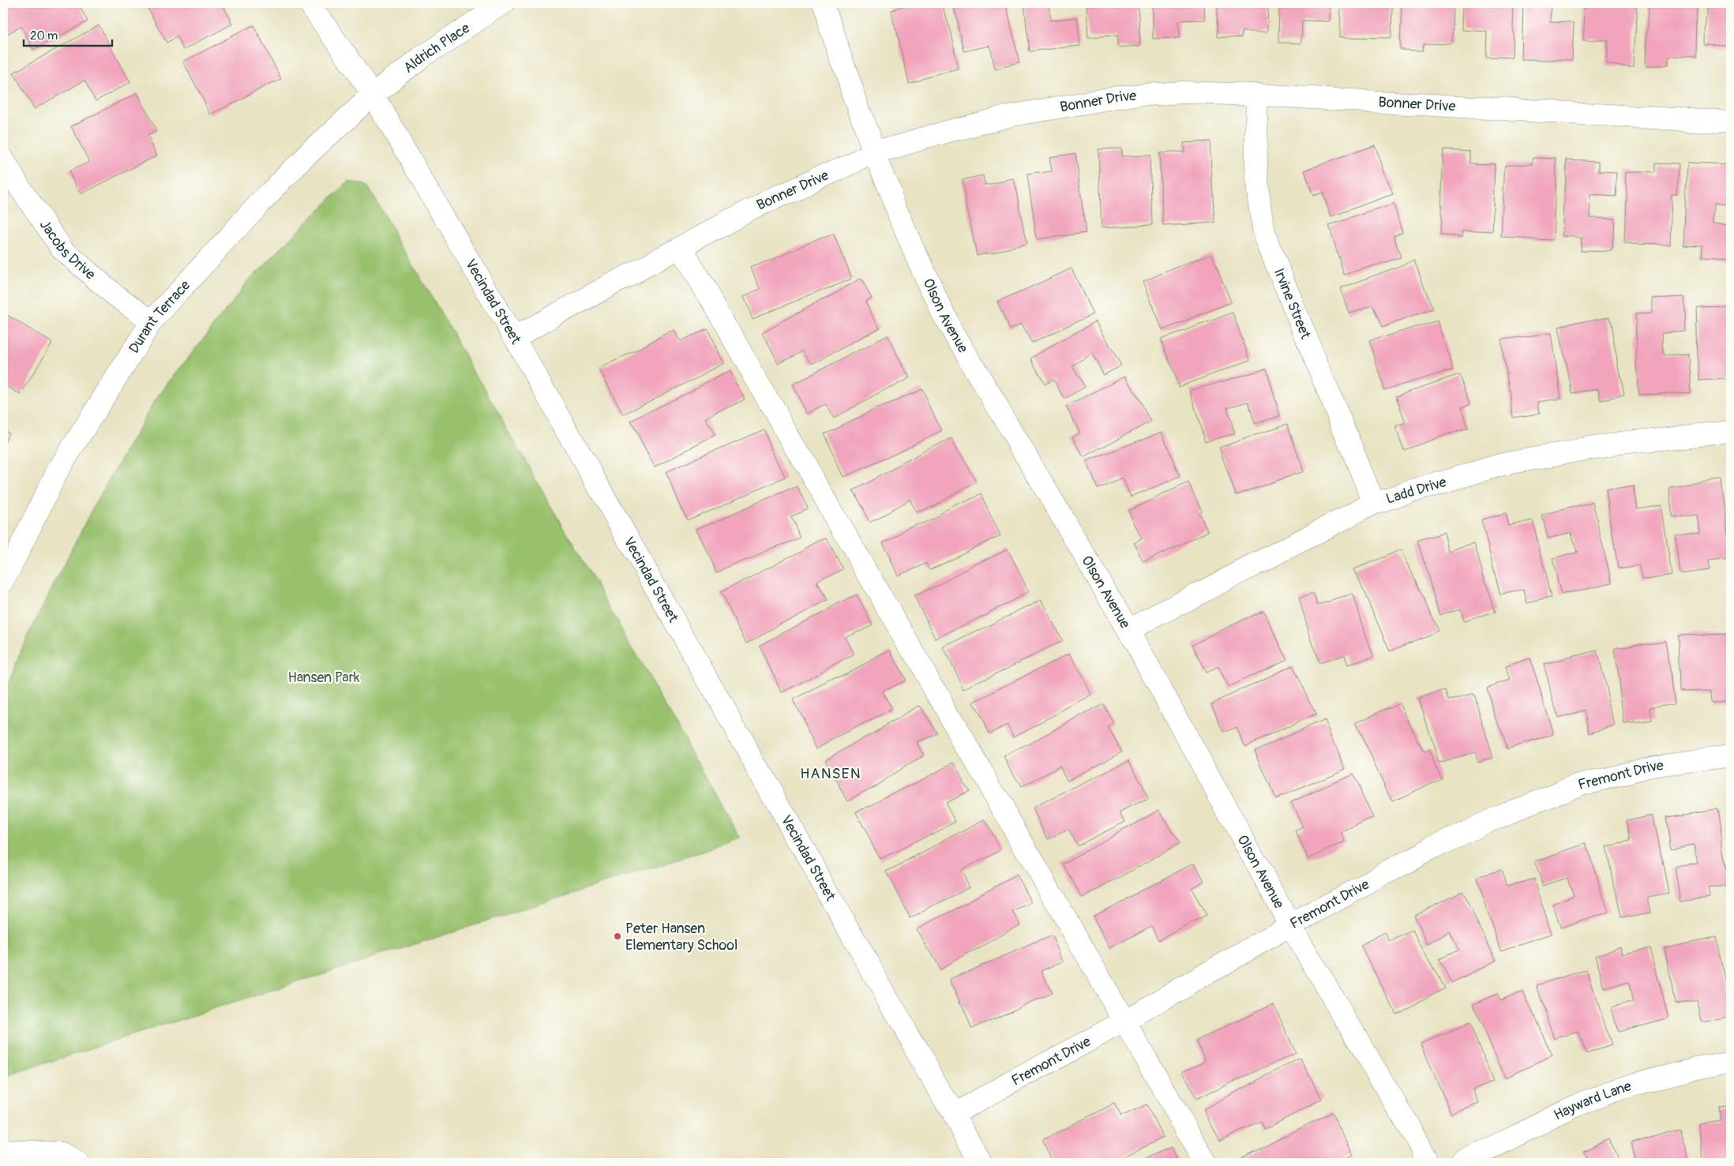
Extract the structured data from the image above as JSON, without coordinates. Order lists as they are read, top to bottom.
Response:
{
  "streets": {
    "street": [
      "Aldrich Place",
      "Bonner Drive",
      "Jacobs Drive",
      "Vecindad Street",
      "Irvine Street",
      "Olson Avenue",
      "Durant Terrace",
      "Ladd Drive",
      "Fremont Drive",
      "Hayward Lane"
    ]
  },
  "crossings": [
    ["Aldrich Place", "Vecindad Street"],
    ["Aldrich Place", "Durant Terrace"],
    ["Bonner Drive", "Vecindad Street"],
    ["Bonner Drive", "Irvine Street"],
    ["Bonner Drive", "Olson Avenue"],
    ["Jacobs Drive", "Durant Terrace"],
    ["Vecindad Street", "Durant Terrace"],
    ["Vecindad Street", "Fremont Drive"],
    ["Irvine Street", "Ladd Drive"],
    ["Olson Avenue", "Ladd Drive"],
    ["Olson Avenue", "Fremont Drive"]
  ],
  "districts": ["HANSEN"],
  "parks": ["Hansen Park"],
  "places": ["Peter Hansen Elementary School"],
  "scale_bar": "20 m"
}
